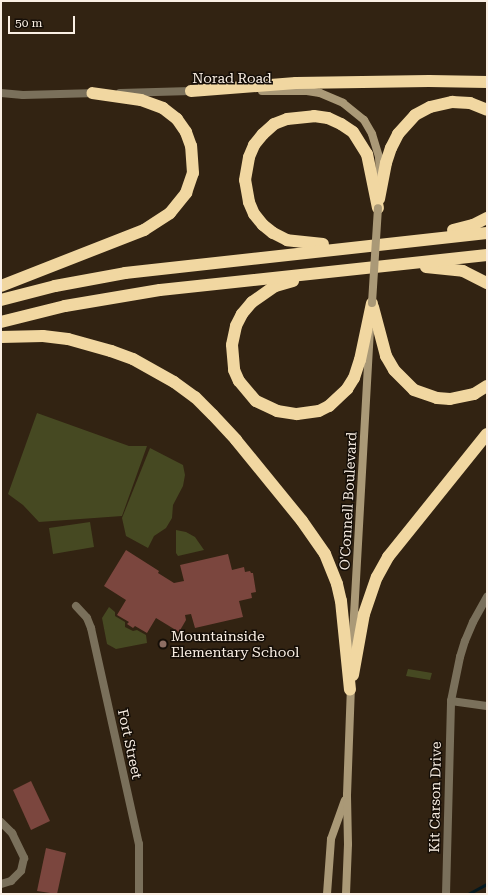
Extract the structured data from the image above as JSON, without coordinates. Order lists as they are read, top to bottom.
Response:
{
  "streets": {
    "main road": ["Norad Road", "O'Connell Boulevard"],
    "street": ["Fort Street", "Kit Carson Drive"]
  },
  "crossings": [
    ["Norad Road", "O'Connell Boulevard"]
  ],
  "places": ["Mountainside Elementary School"],
  "scale_bar": "50 m"
}
